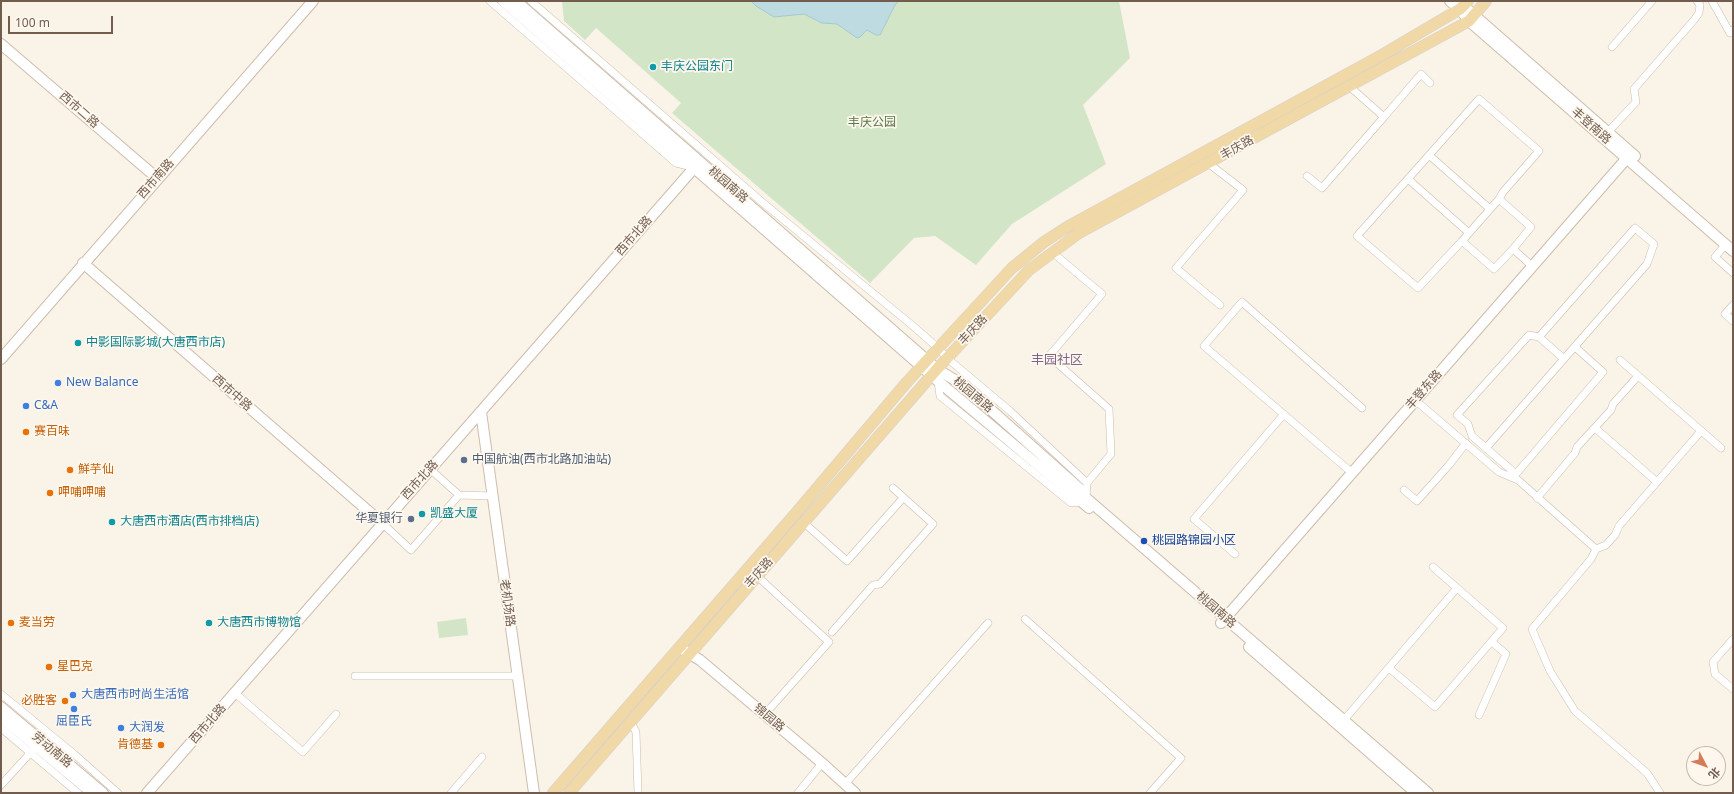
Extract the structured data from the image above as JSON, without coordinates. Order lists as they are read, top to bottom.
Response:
{
  "streets": {
    "main road": ["丰庆路"],
    "street": [
      "西市二路",
      "丰登南路",
      "西市南路",
      "桃园南路",
      "西市北路",
      "丰登东路",
      "西市中路",
      "老机场路",
      "锦园路",
      "劳动南路"
    ]
  },
  "crossings": [
    ["西市二路", "西市南路"],
    ["丰登南路", "丰庆路"],
    ["丰登南路", "丰登东路"],
    ["丰庆路", "桃园南路"],
    ["丰庆路", "锦园路"],
    ["西市南路", "西市中路"],
    ["桃园南路", "西市北路"],
    ["桃园南路", "丰登东路"],
    ["西市北路", "西市中路"],
    ["西市北路", "老机场路"]
  ],
  "districts": ["丰园社区"],
  "parks": ["丰庆公园"],
  "places": [
    "丰庆公园东门",
    "中影国际影城(大唐西市店)",
    "New Balance",
    "C&A",
    "赛百味",
    "中国航油(西市北路加油站)",
    "鮮芋仙",
    "呷哺呷哺",
    "凯盛大厦",
    "华夏银行",
    "大唐西市酒店(西市排档店)",
    "桃园路锦园小区",
    "麦当劳",
    "大唐西市博物馆",
    "星巴克",
    "大唐西市时尚生活馆",
    "必胜客",
    "屈臣氏",
    "大润发",
    "肯德基"
  ],
  "scale_bar": "100 m",
  "north": "bottom right"
}
